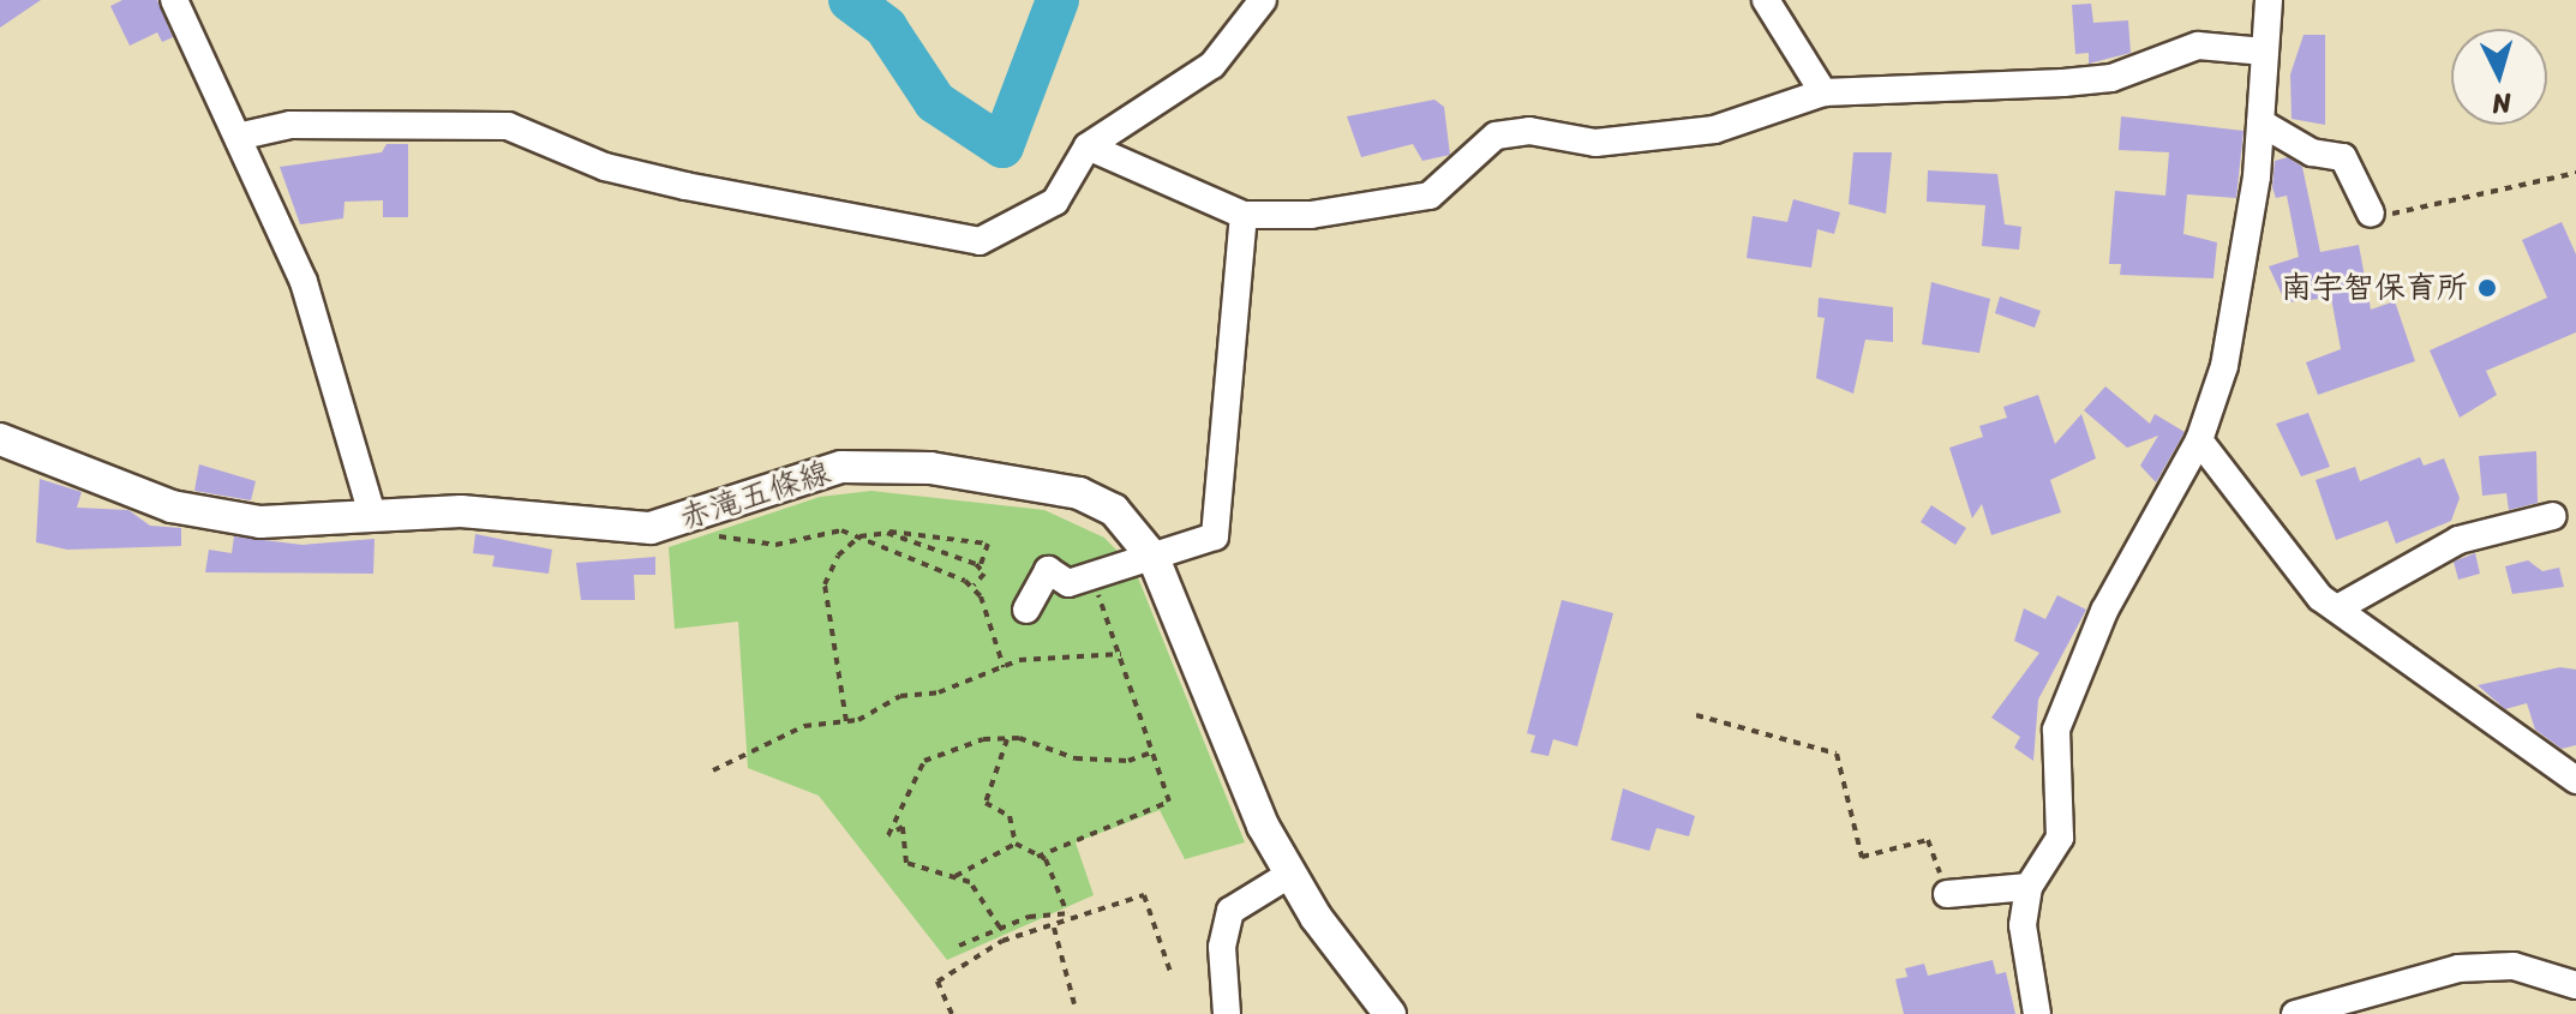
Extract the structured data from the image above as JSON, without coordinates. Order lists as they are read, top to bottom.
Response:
{
  "streets": {
    "main road": ["赤滝五條線"]
  },
  "places": ["南宇智保育所"],
  "north": "bottom"
}
